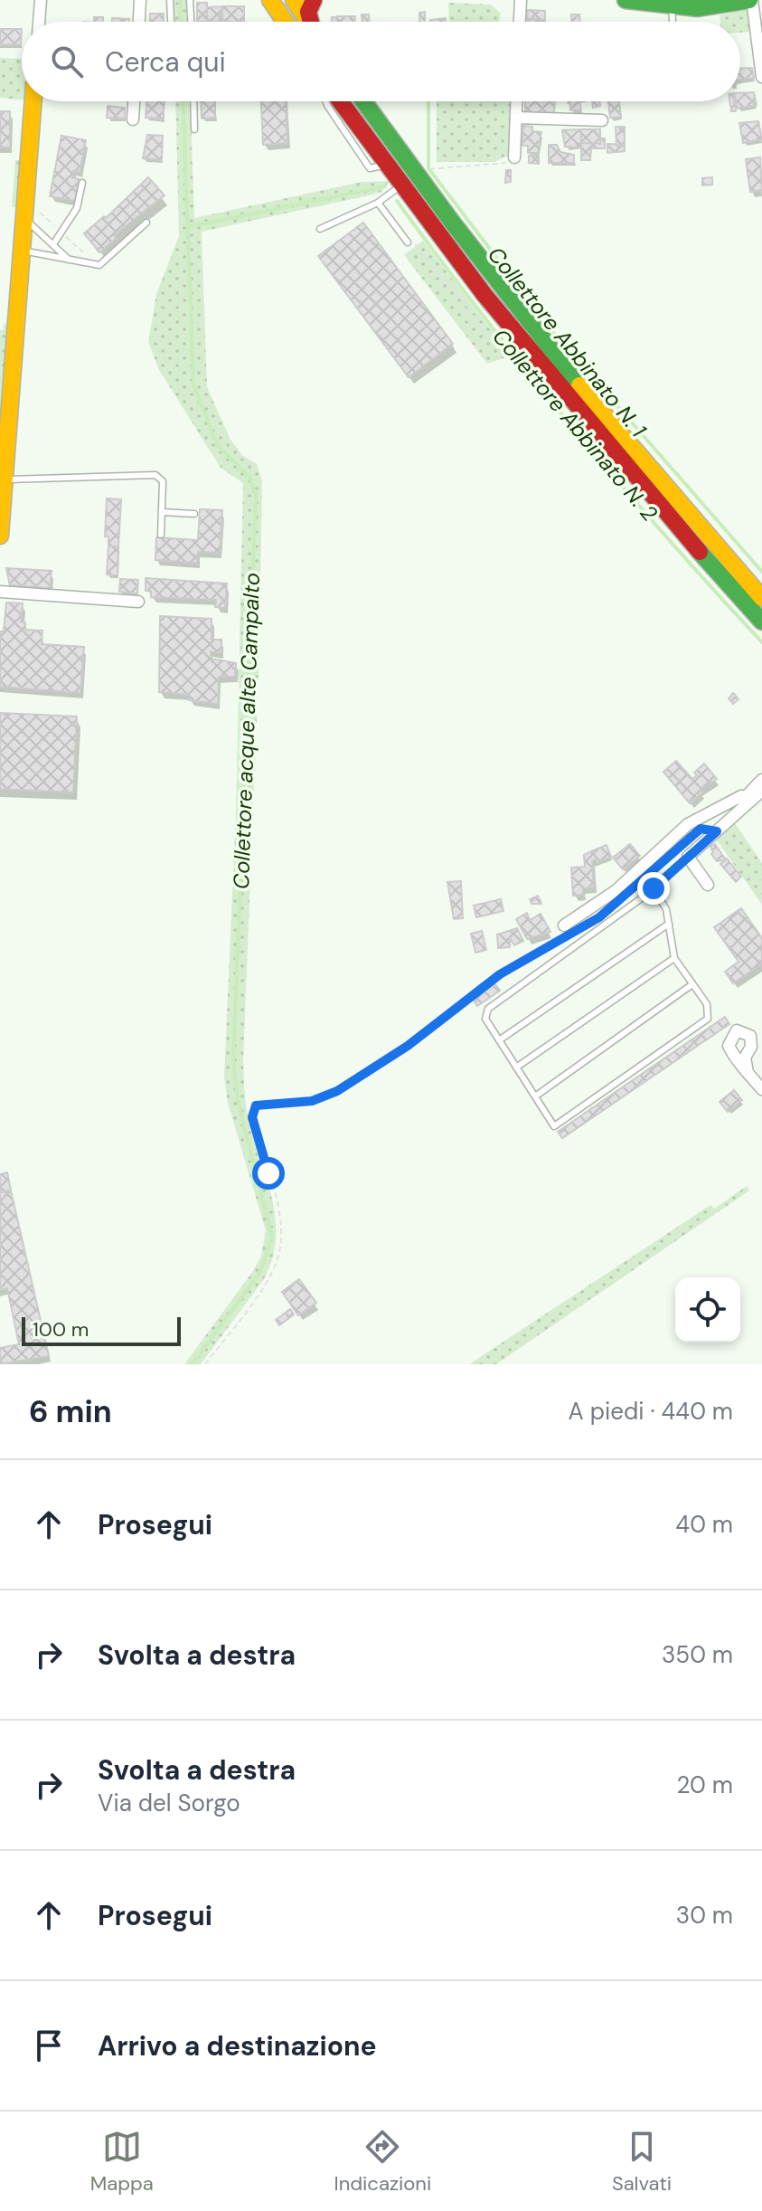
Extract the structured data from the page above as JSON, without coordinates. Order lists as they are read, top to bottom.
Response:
{
  "water": ["Collettore Abbinato N. 1", "Collettore Abbinato N. 2", "Collettore acque alte Campalto"],
  "scale_bar": "100 m",
  "page": {
    "search": "Cerca qui",
    "scale": "100 m",
    "heading": ["6 min", "A piedi · 440 m"],
    "list": [
      ["Prosegui", "40 m"],
      ["Svolta a destra", "350 m"],
      ["Svolta a destra", "Via del Sorgo", "20 m"],
      ["Prosegui", "30 m"],
      "Arrivo a destinazione"
    ],
    "nav": ["Mappa", "Indicazioni", "Salvati"]
  }
}
